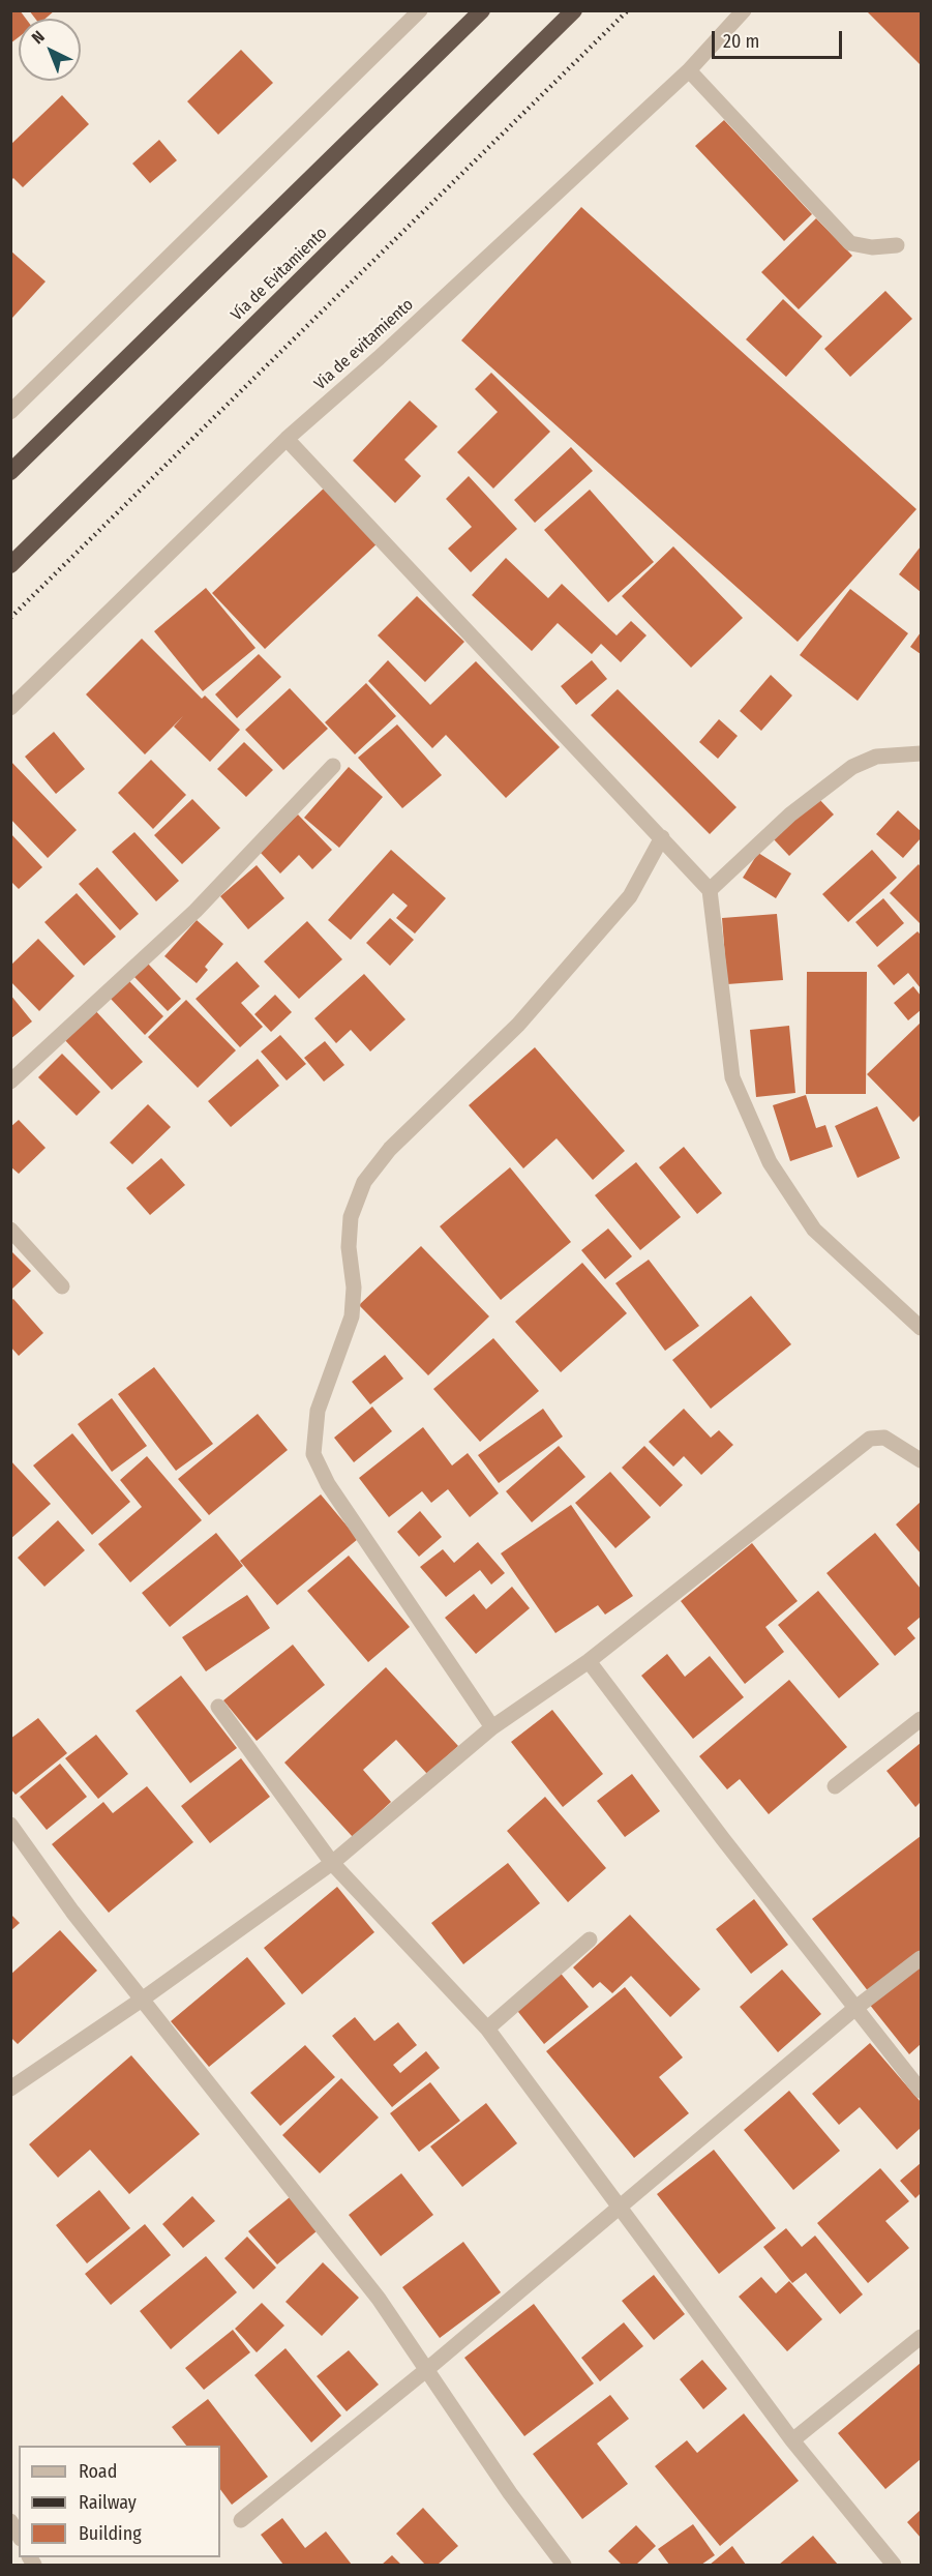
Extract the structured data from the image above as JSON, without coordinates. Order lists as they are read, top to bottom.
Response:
{
  "streets": {
    "highway": ["Vía de Evitamiento"],
    "street": ["Via de evitamiento"]
  },
  "legend": ["Road", "Railway", "Building"],
  "scale_bar": "20 m",
  "north": "top left"
}
